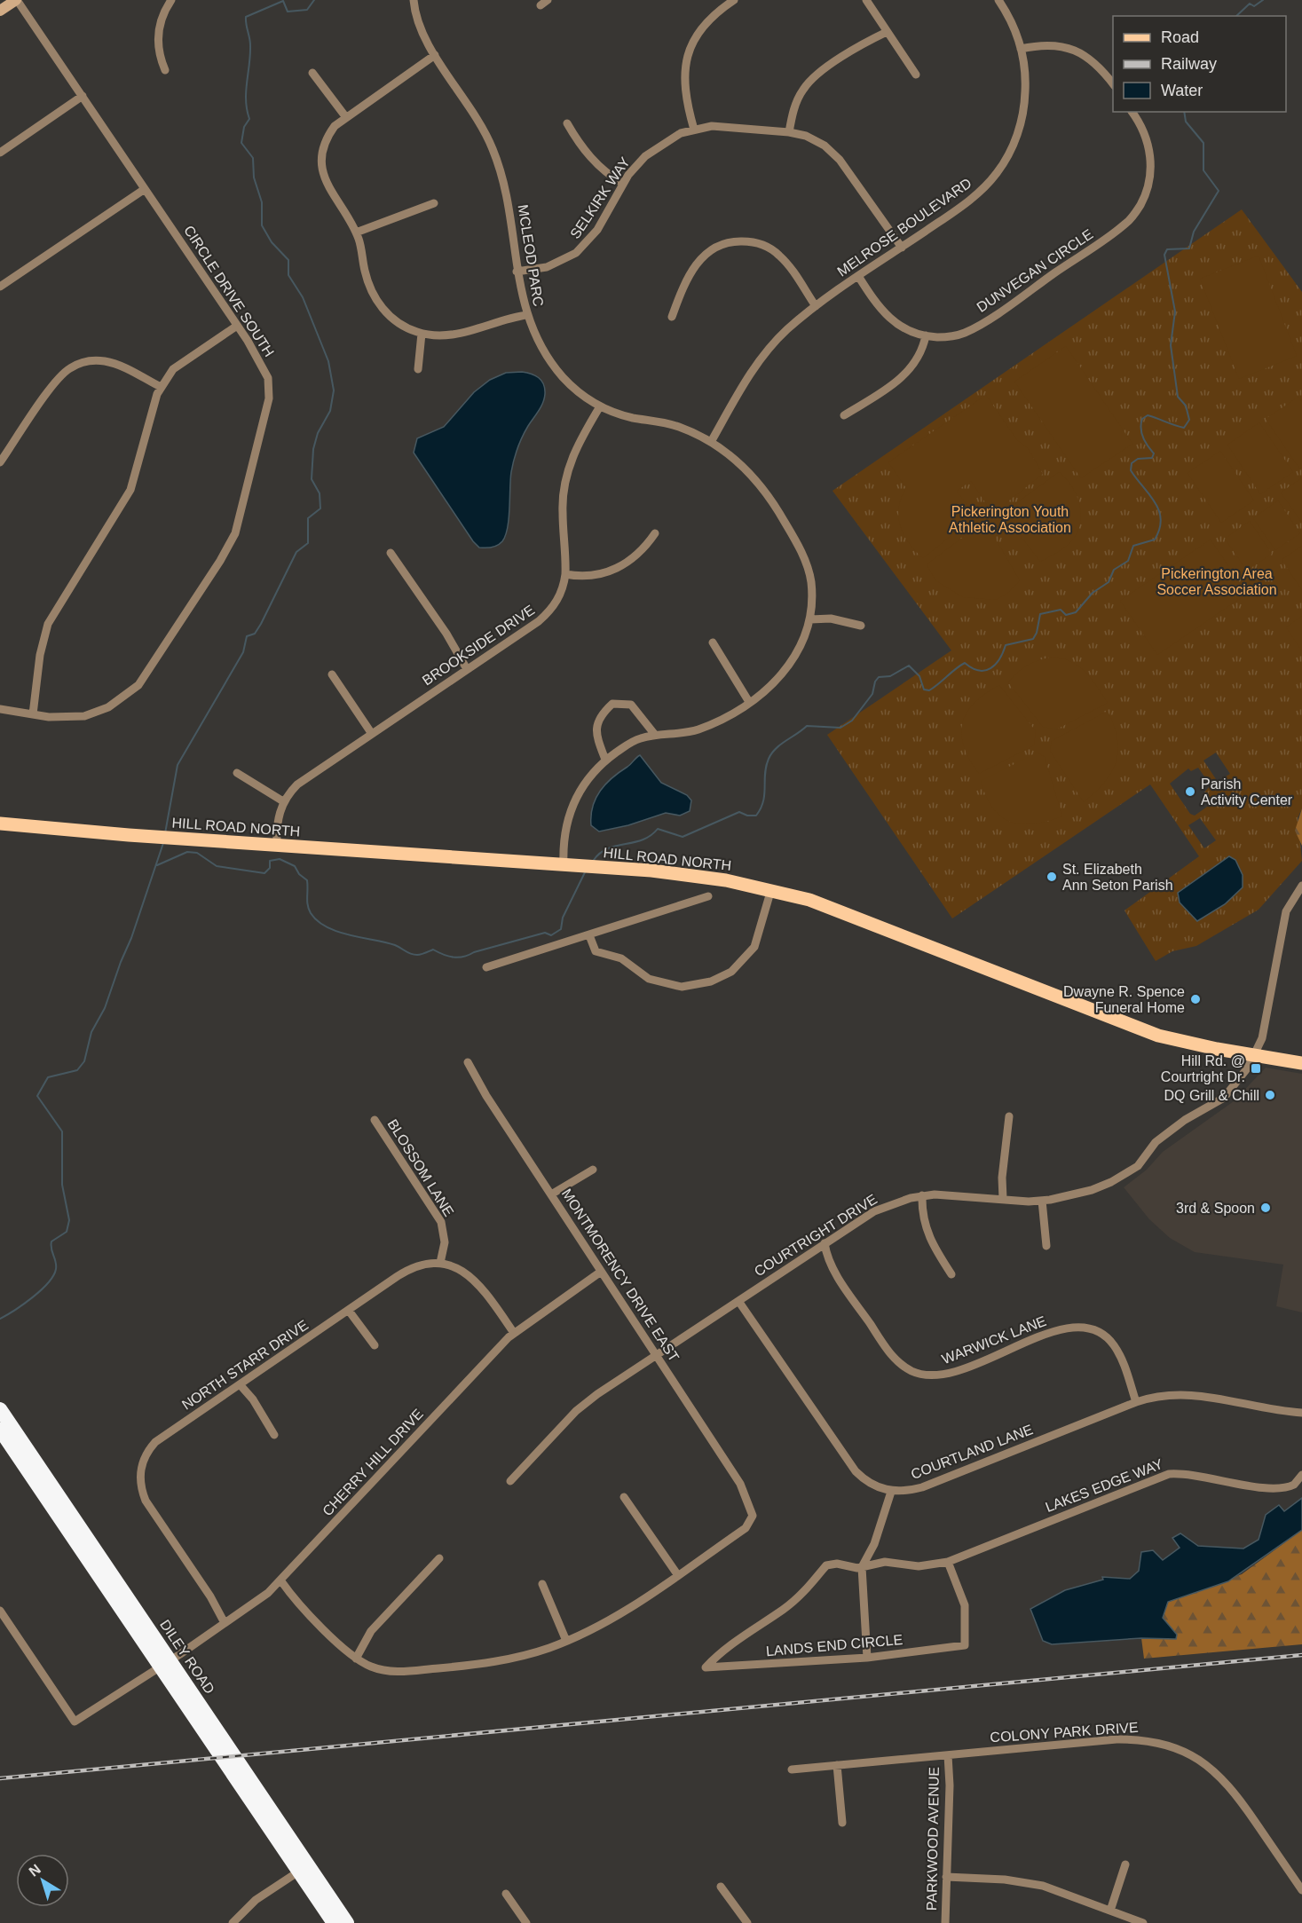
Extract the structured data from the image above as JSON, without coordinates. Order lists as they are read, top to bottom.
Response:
{
  "streets": {
    "highway": ["DILEY ROAD"],
    "main road": ["HILL ROAD NORTH"],
    "street": [
      "SELKIRK WAY",
      "MELROSE BOULEVARD",
      "MCLEOD PARC",
      "DUNVEGAN CIRCLE",
      "CIRCLE DRIVE SOUTH",
      "BROOKSIDE DRIVE",
      "BLOSSOM LANE",
      "COURTRIGHT DRIVE",
      "MONTMORENCY DRIVE EAST",
      "WARWICK LANE",
      "NORTH STARR DRIVE",
      "COURTLAND LANE",
      "CHERRY HILL DRIVE",
      "LAKES EDGE WAY",
      "LANDS END CIRCLE",
      "COLONY PARK DRIVE",
      "PARKWOOD AVENUE"
    ]
  },
  "crossings": [
    ["SELKIRK WAY", "MELROSE BOULEVARD"],
    ["SELKIRK WAY", "MCLEOD PARC"],
    ["MELROSE BOULEVARD", "MCLEOD PARC"],
    ["MELROSE BOULEVARD", "DUNVEGAN CIRCLE"],
    ["MCLEOD PARC", "BROOKSIDE DRIVE"],
    ["MCLEOD PARC", "HILL ROAD NORTH"],
    ["HILL ROAD NORTH", "COURTRIGHT DRIVE"],
    ["BLOSSOM LANE", "NORTH STARR DRIVE"],
    ["COURTRIGHT DRIVE", "MONTMORENCY DRIVE EAST"],
    ["COURTRIGHT DRIVE", "WARWICK LANE"],
    ["MONTMORENCY DRIVE EAST", "CHERRY HILL DRIVE"],
    ["WARWICK LANE", "COURTLAND LANE"],
    ["NORTH STARR DRIVE", "CHERRY HILL DRIVE"],
    ["CHERRY HILL DRIVE", "DILEY ROAD"],
    ["LAKES EDGE WAY", "LANDS END CIRCLE"],
    ["COLONY PARK DRIVE", "PARKWOOD AVENUE"]
  ],
  "parks": ["Pickerington Youth Athletic Association", "Pickerington Area Soccer Association"],
  "places": {
    "other": [
      "Parish Activity Center",
      "St. Elizabeth Ann Seton Parish",
      "Dwayne R. Spence Funeral Home",
      "DQ Grill & Chill",
      "3rd & Spoon"
    ],
    "transit": ["Hill Rd. @ Courtright Dr."]
  },
  "legend": ["Road", "Railway", "Water"],
  "north": "top left"
}
